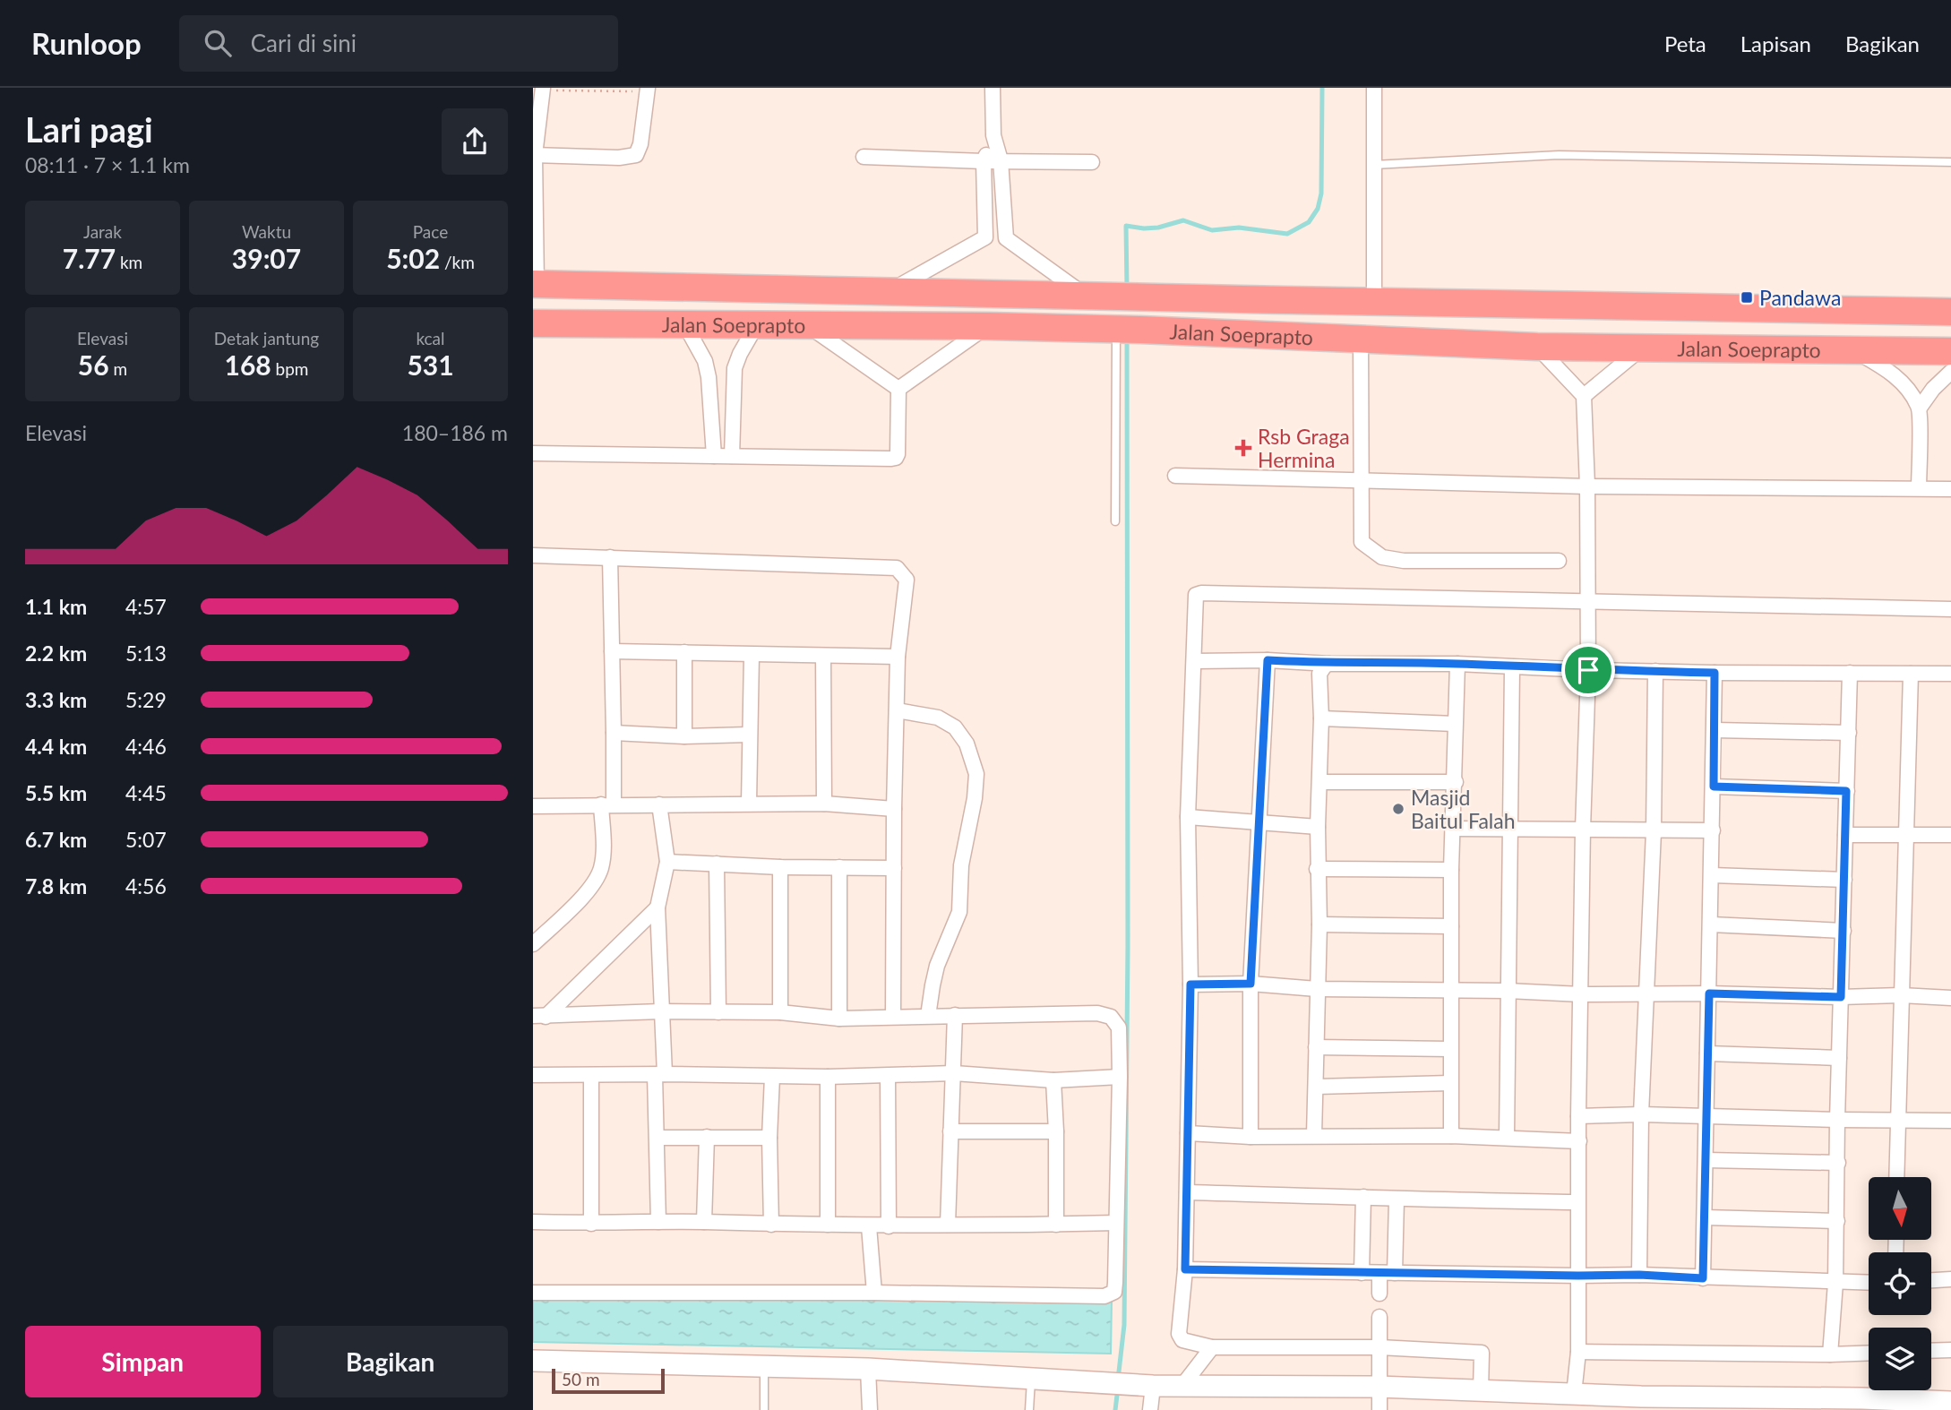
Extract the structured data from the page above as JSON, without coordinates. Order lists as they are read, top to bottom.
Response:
{
  "streets": {
    "highway": ["Jalan Soeprapto"]
  },
  "places": {
    "transit": ["Pandawa"],
    "health": ["Rsb Graga Hermina"],
    "other": ["Masjid Baitul Falah"]
  },
  "scale_bar": "50 m",
  "north": "bottom",
  "page": {
    "header": "Runloop",
    "search": "Cari di sini",
    "nav": ["Peta", "Lapisan", "Bagikan"],
    "heading": ["Lari pagi", "08:11 · 7 × 1.1 km"],
    "stats": [
      ["Jarak", "7.77 km"],
      ["Waktu", "39:07"],
      ["Pace", "5:02 /km"],
      ["Elevasi", "56 m"],
      ["Detak jantung", "168 bpm"],
      ["kcal", "531"]
    ],
    "chart": ["Elevasi", "180–186 m"],
    "list": [
      {
        "name": "1.1 km",
        "note": "4:57"
      },
      {
        "name": "2.2 km",
        "note": "5:13"
      },
      {
        "name": "3.3 km",
        "note": "5:29"
      },
      {
        "name": "4.4 km",
        "note": "4:46"
      },
      {
        "name": "5.5 km",
        "note": "4:45"
      },
      {
        "name": "6.7 km",
        "note": "5:07"
      },
      {
        "name": "7.8 km",
        "note": "4:56"
      }
    ],
    "buttons": ["Simpan", "Bagikan"],
    "scale": "50 m"
  }
}
